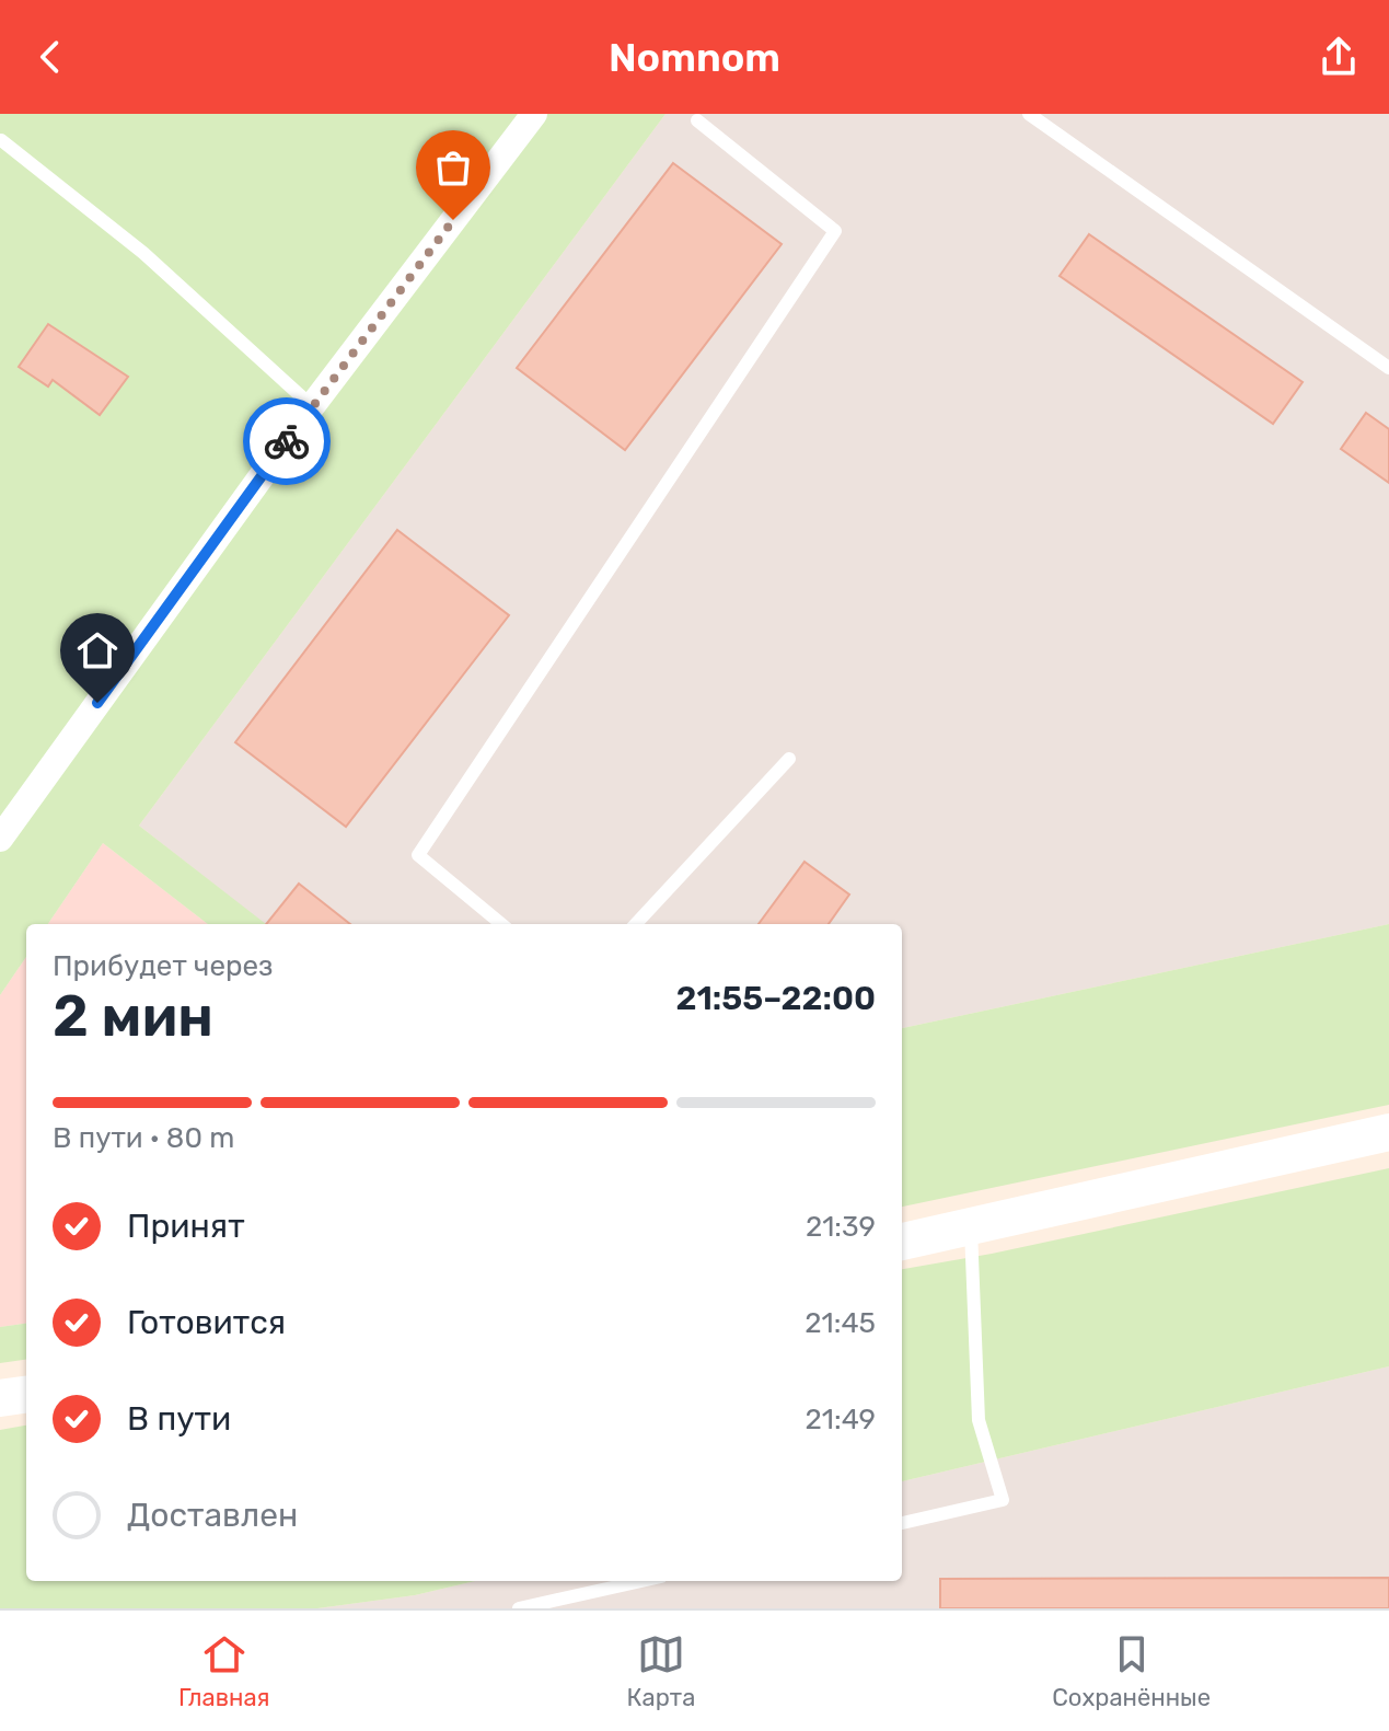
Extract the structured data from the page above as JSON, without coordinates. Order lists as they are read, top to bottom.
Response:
{
  "page": {
    "header": "Nomnom",
    "heading": ["2 мин", "Прибудет через", "21:55–22:00"],
    "bar": "В пути · 80 m",
    "list": [
      ["Принят", "21:39"],
      ["Готовится", "21:45"],
      ["В пути", "21:49"],
      "Доставлен"
    ],
    "tabs": ["Главная", "Карта", "Сохранённые"]
  }
}
